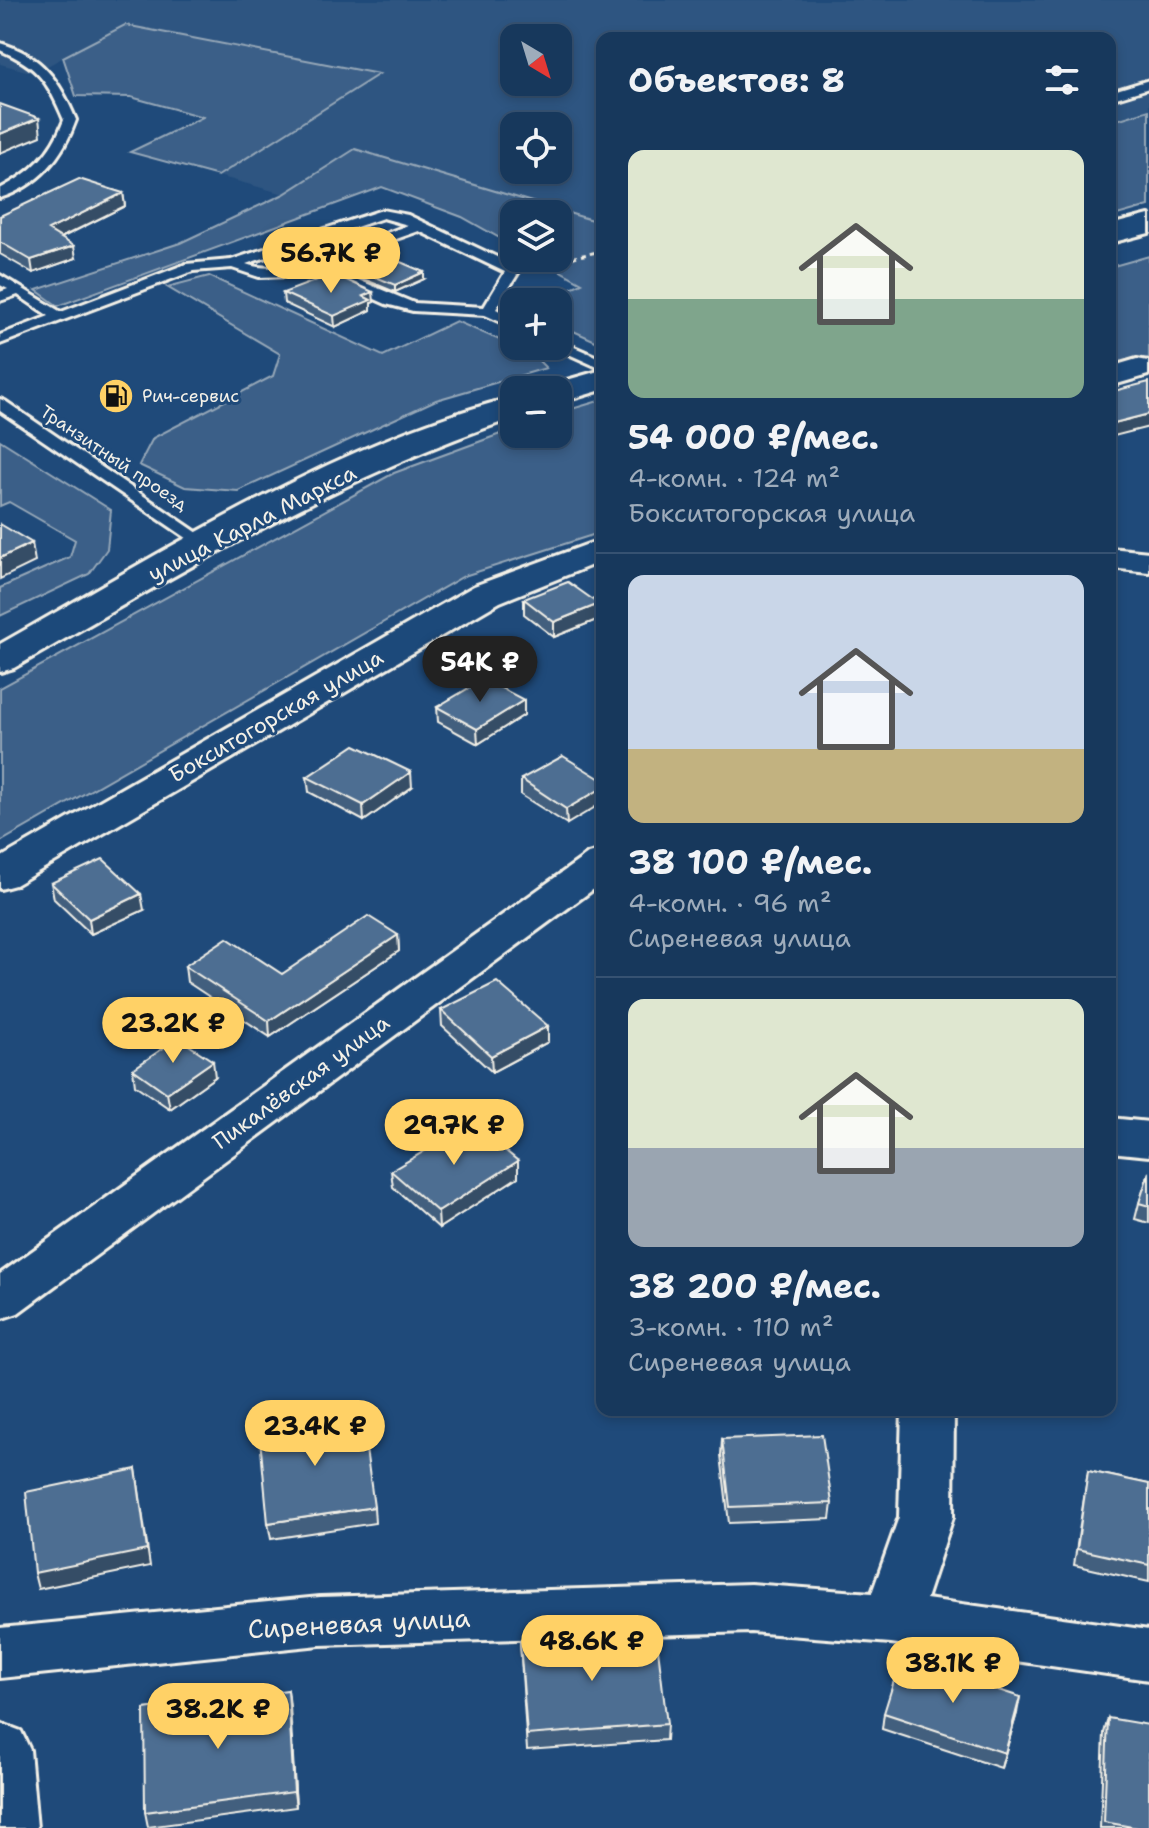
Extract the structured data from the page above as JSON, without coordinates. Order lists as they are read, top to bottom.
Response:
{
  "streets": {
    "main road": ["улица Карла Маркса"],
    "street": ["Бокситогорская улица", "Пикалёвская улица", "Сиреневая улица"],
    "lane": ["Транзитный проезд"]
  },
  "crossings": [
    ["Транзитный проезд", "улица Карла Маркса"]
  ],
  "places": {
    "fuel station": ["Рич-сервис"]
  },
  "north": "bottom right",
  "page": {
    "map_buttons": ["+", "−"],
    "heading": "Объектов: 8",
    "list": [
      {
        "name": "54 000 ₽/мес.",
        "note": "4-комн. · 124 m² · Бокситогорская улица"
      },
      {
        "name": "38 100 ₽/мес.",
        "note": "4-комн. · 96 m² · Сиреневая улица"
      },
      {
        "name": "38 200 ₽/мес.",
        "note": "3-комн. · 110 m² · Сиреневая улица"
      }
    ],
    "price": [
      "56.7K ₽",
      "54K ₽",
      "23.2K ₽",
      "29.7K ₽",
      "23.4K ₽",
      "48.6K ₽",
      "38.1K ₽",
      "38.2K ₽"
    ]
  }
}
